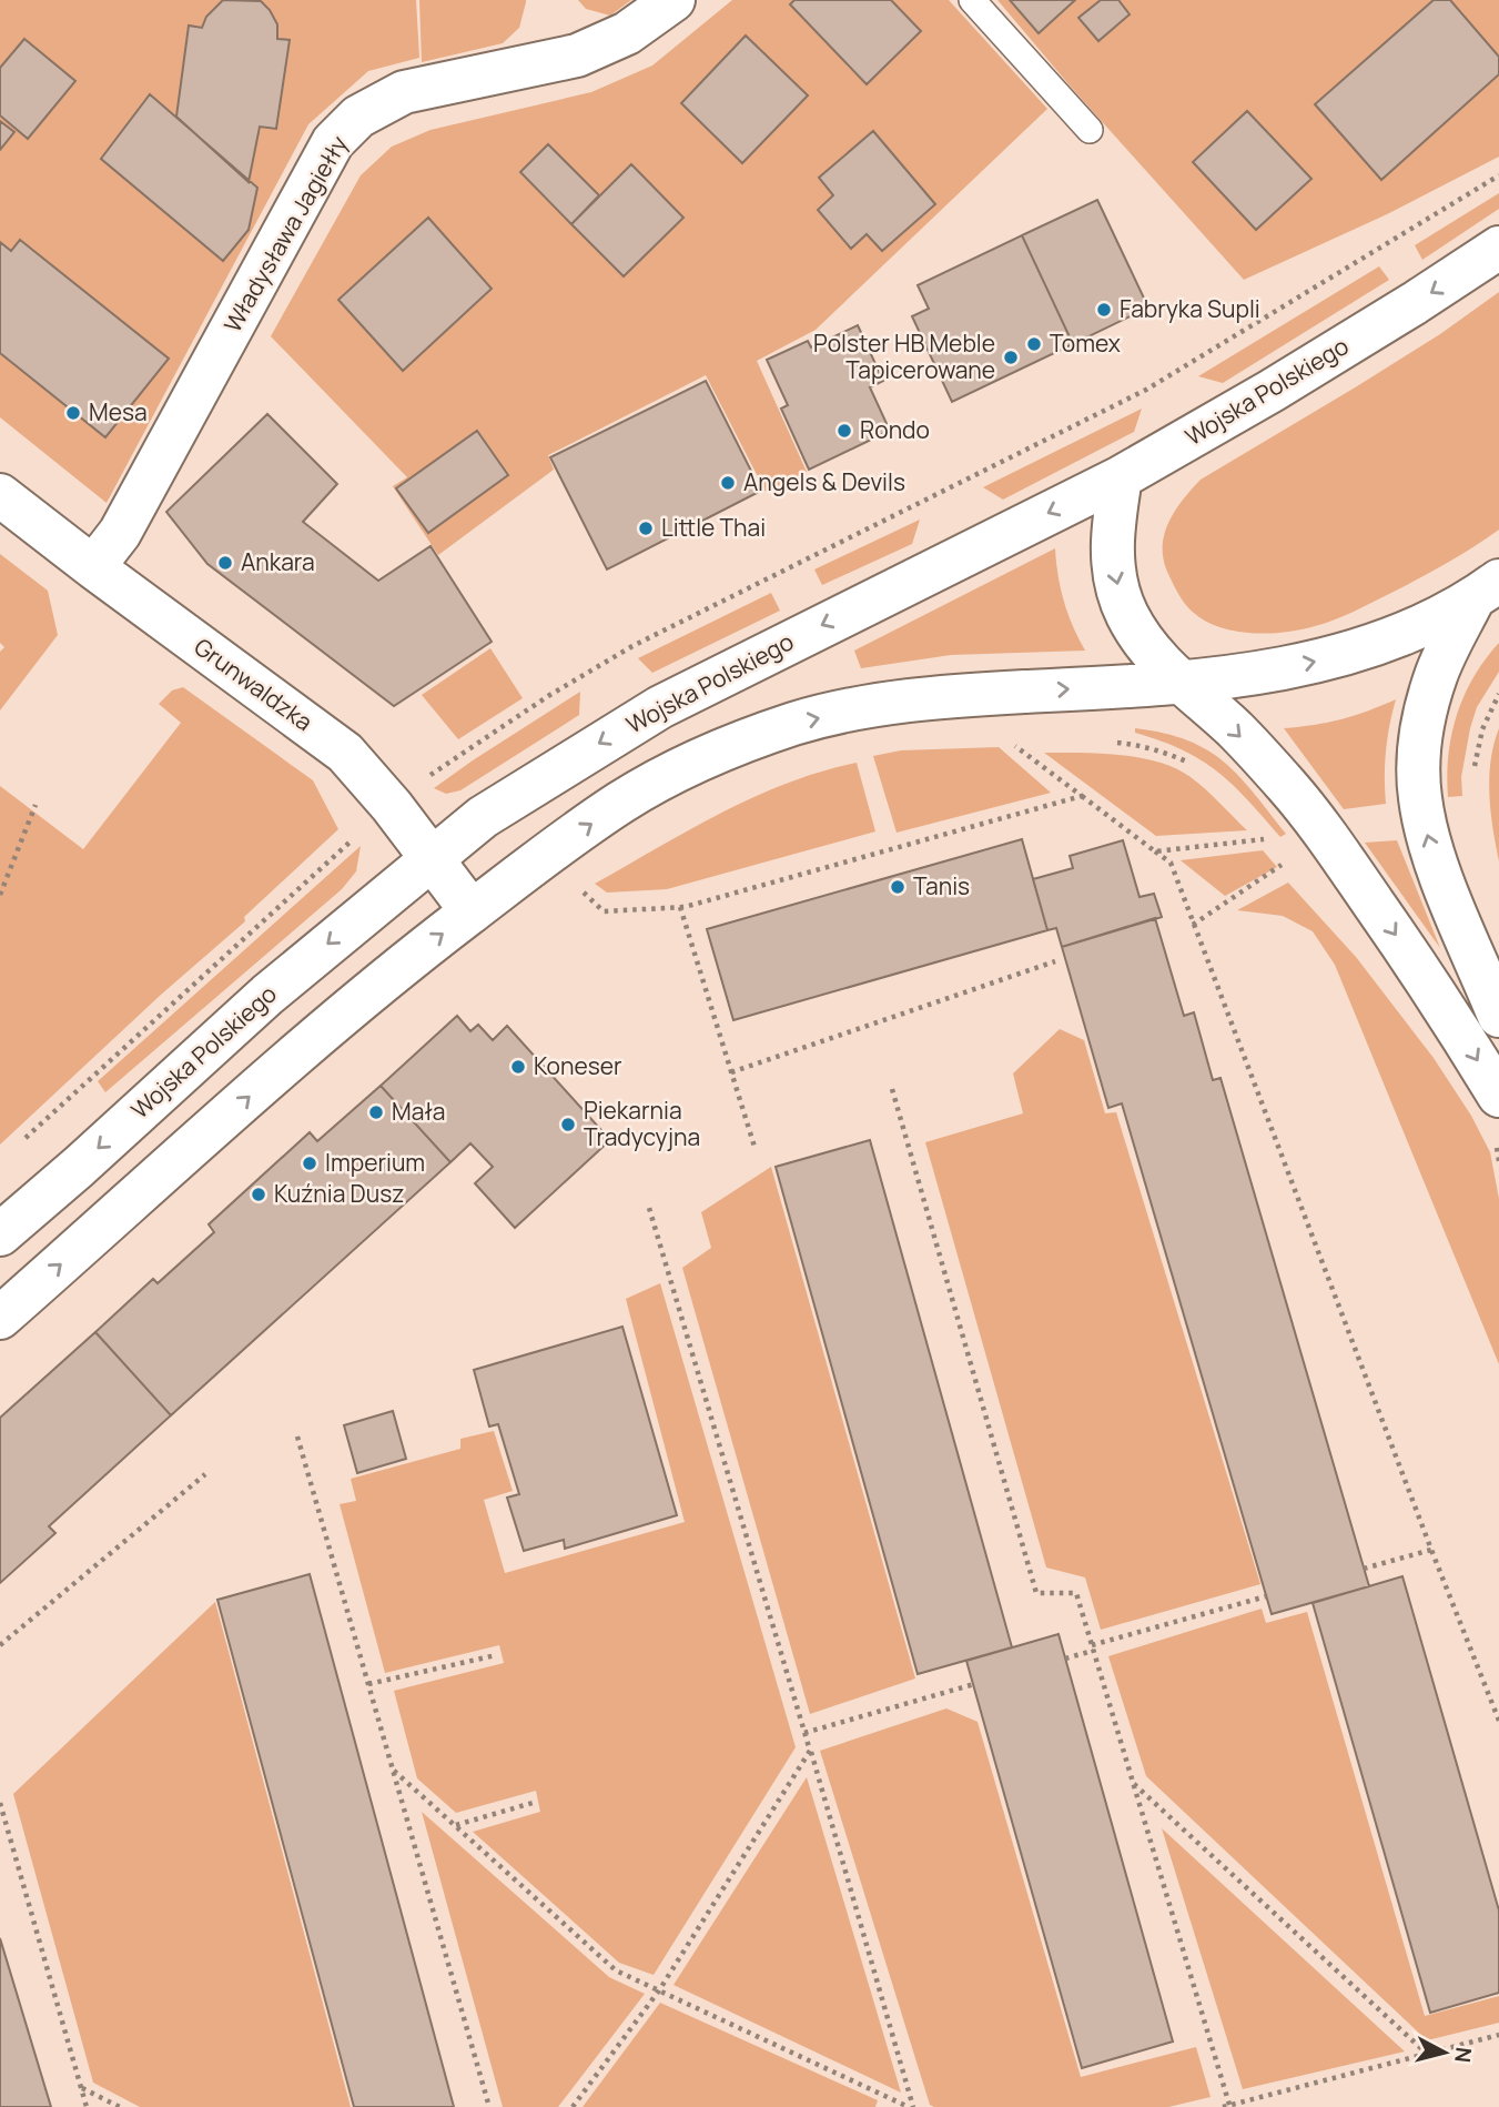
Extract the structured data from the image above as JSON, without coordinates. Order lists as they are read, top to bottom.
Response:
{
  "streets": {
    "street": ["Władysława Jagiełły", "Wojska Polskiego", "Grunwaldzka"]
  },
  "crossings": [
    ["Władysława Jagiełły", "Grunwaldzka"],
    ["Wojska Polskiego", "Grunwaldzka"]
  ],
  "places": [
    "Fabryka Supli",
    "Tomex",
    "Polster HB Meble Tapicerowane",
    "Mesa",
    "Rondo",
    "Angels & Devils",
    "Little Thai",
    "Ankara",
    "Tanis",
    "Koneser",
    "Mała",
    "Piekarnia Tradycyjna",
    "Imperium",
    "Kuźnia Dusz"
  ],
  "north": "right"
}
